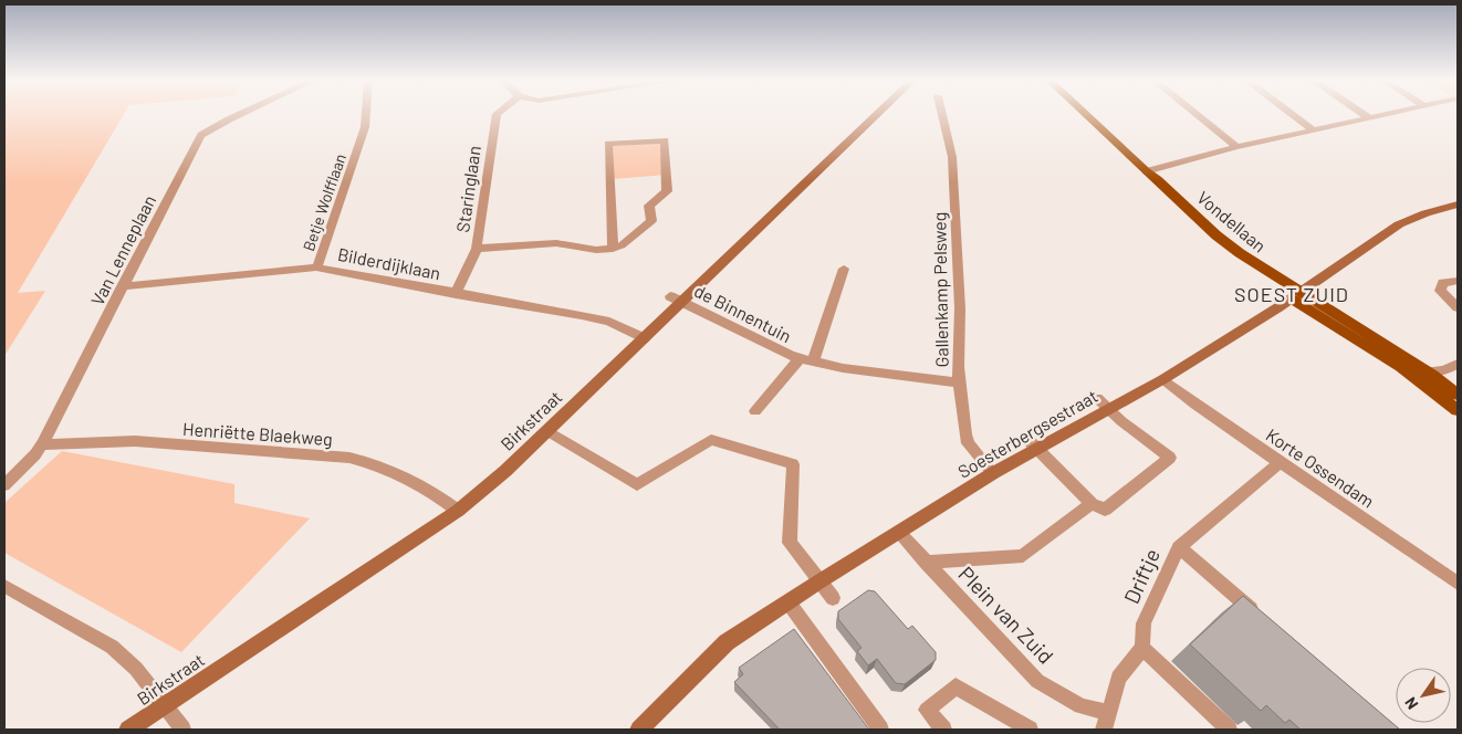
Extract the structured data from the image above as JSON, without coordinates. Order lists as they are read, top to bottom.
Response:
{
  "streets": {
    "main road": ["Vondellaan", "Birkstraat", "Soesterbergsestraat"],
    "street": [
      "Staringlaan",
      "Betje Wolfflaan",
      "Van Lenneplaan",
      "Bilderdijklaan",
      "Gallenkamp Pelsweg",
      "de Binnentuin",
      "Henriëtte Blaekweg",
      "Korte Ossendam",
      "Driftje",
      "Plein van Zuid"
    ]
  },
  "crossings": [
    ["Staringlaan", "Bilderdijklaan"],
    ["Betje Wolfflaan", "Bilderdijklaan"],
    ["Vondellaan", "Soesterbergsestraat"],
    ["Van Lenneplaan", "Bilderdijklaan"],
    ["Van Lenneplaan", "Henriëtte Blaekweg"],
    ["Bilderdijklaan", "Birkstraat"],
    ["Gallenkamp Pelsweg", "de Binnentuin"],
    ["Gallenkamp Pelsweg", "Soesterbergsestraat"],
    ["de Binnentuin", "Birkstraat"],
    ["Birkstraat", "Henriëtte Blaekweg"],
    ["Soesterbergsestraat", "Korte Ossendam"],
    ["Soesterbergsestraat", "Plein van Zuid"],
    ["Korte Ossendam", "Driftje"]
  ],
  "districts": ["SOEST ZUID"],
  "north": "bottom left"
}
